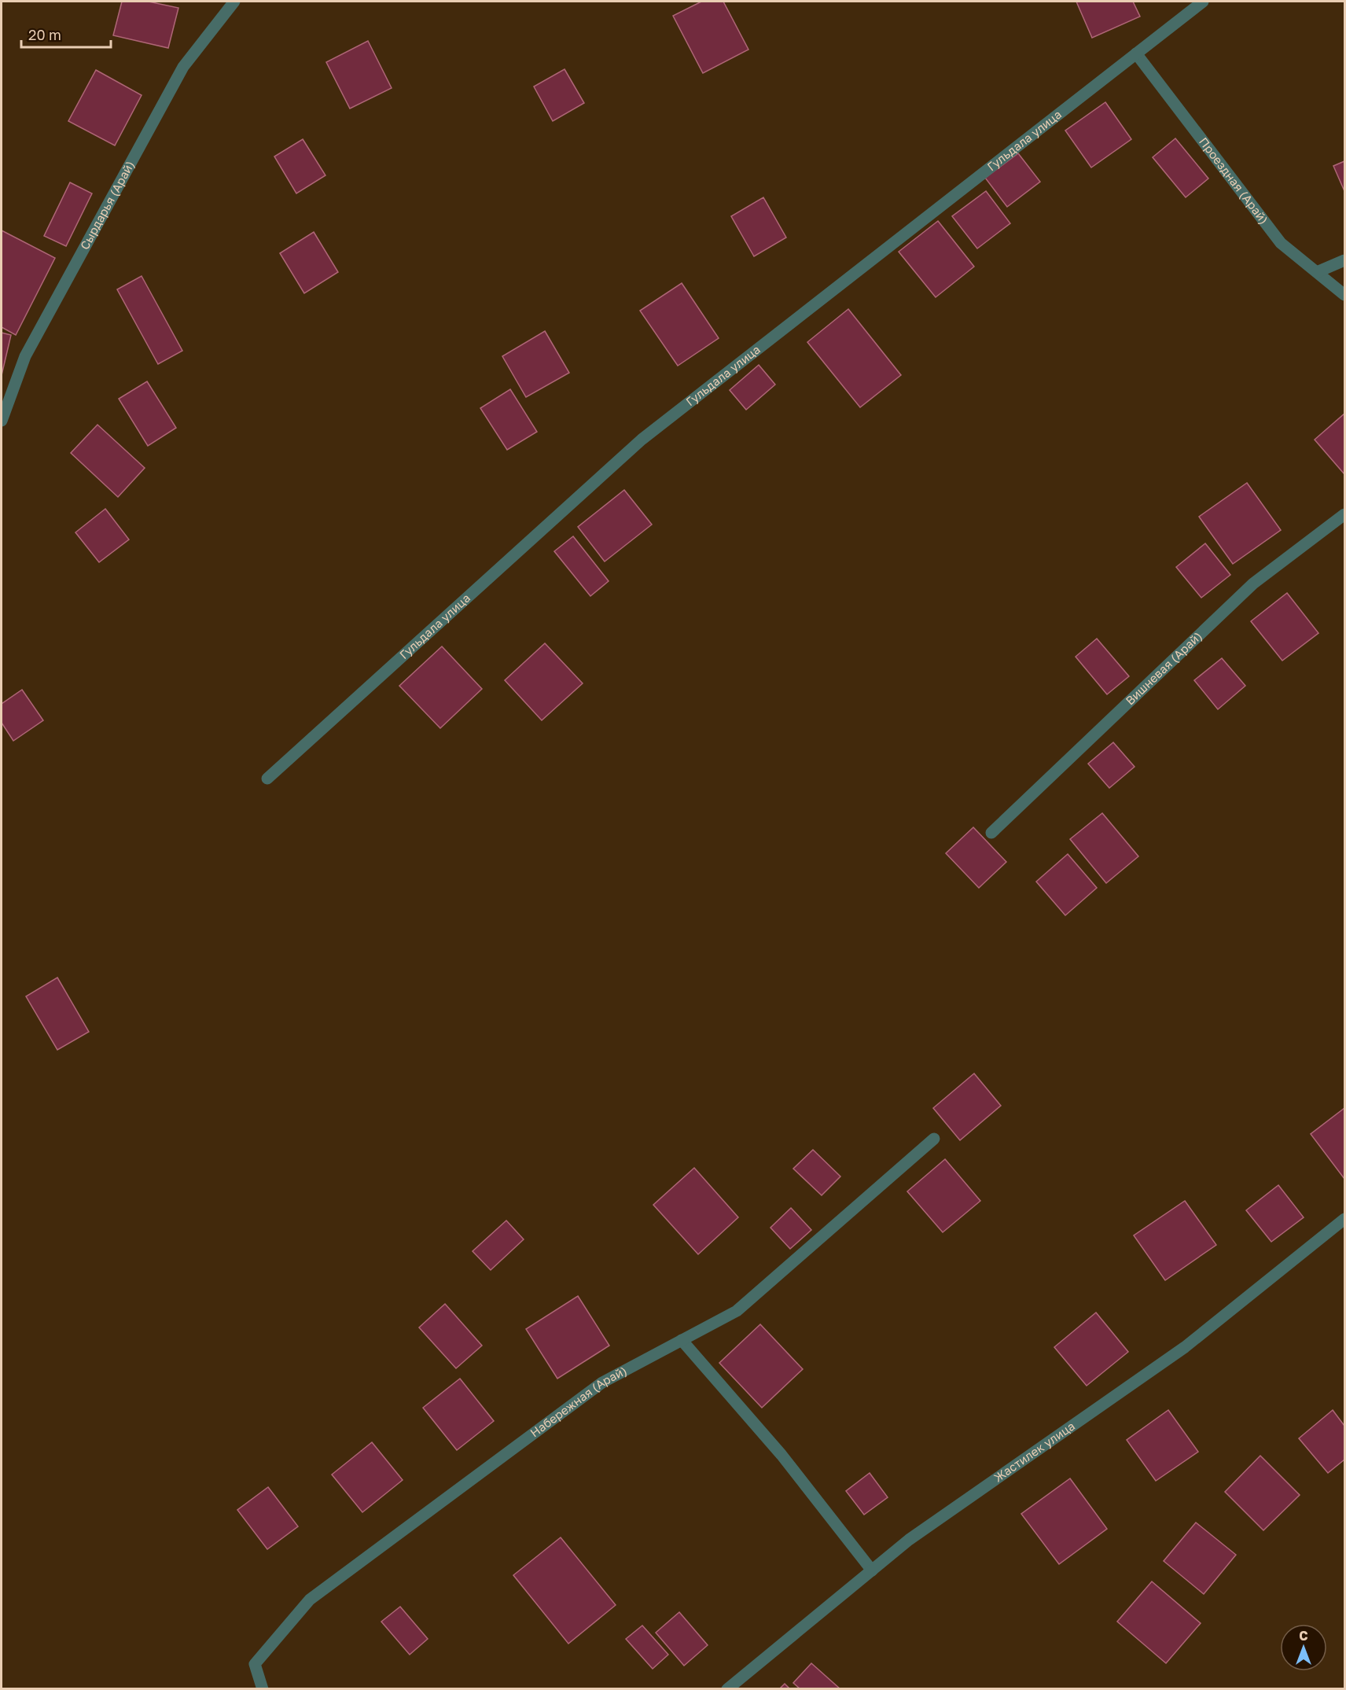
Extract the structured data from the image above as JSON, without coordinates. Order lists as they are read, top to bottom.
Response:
{
  "streets": {
    "street": [
      "Гульдала улица",
      "Проездная (Арай)",
      "Сырдарья (Арай)",
      "Вишневая (Арай)",
      "Набережная (Арай)",
      "Жастилек улица"
    ]
  },
  "crossings": [
    ["Гульдала улица", "Проездная (Арай)"]
  ],
  "scale_bar": "20 m",
  "north": "top"
}
